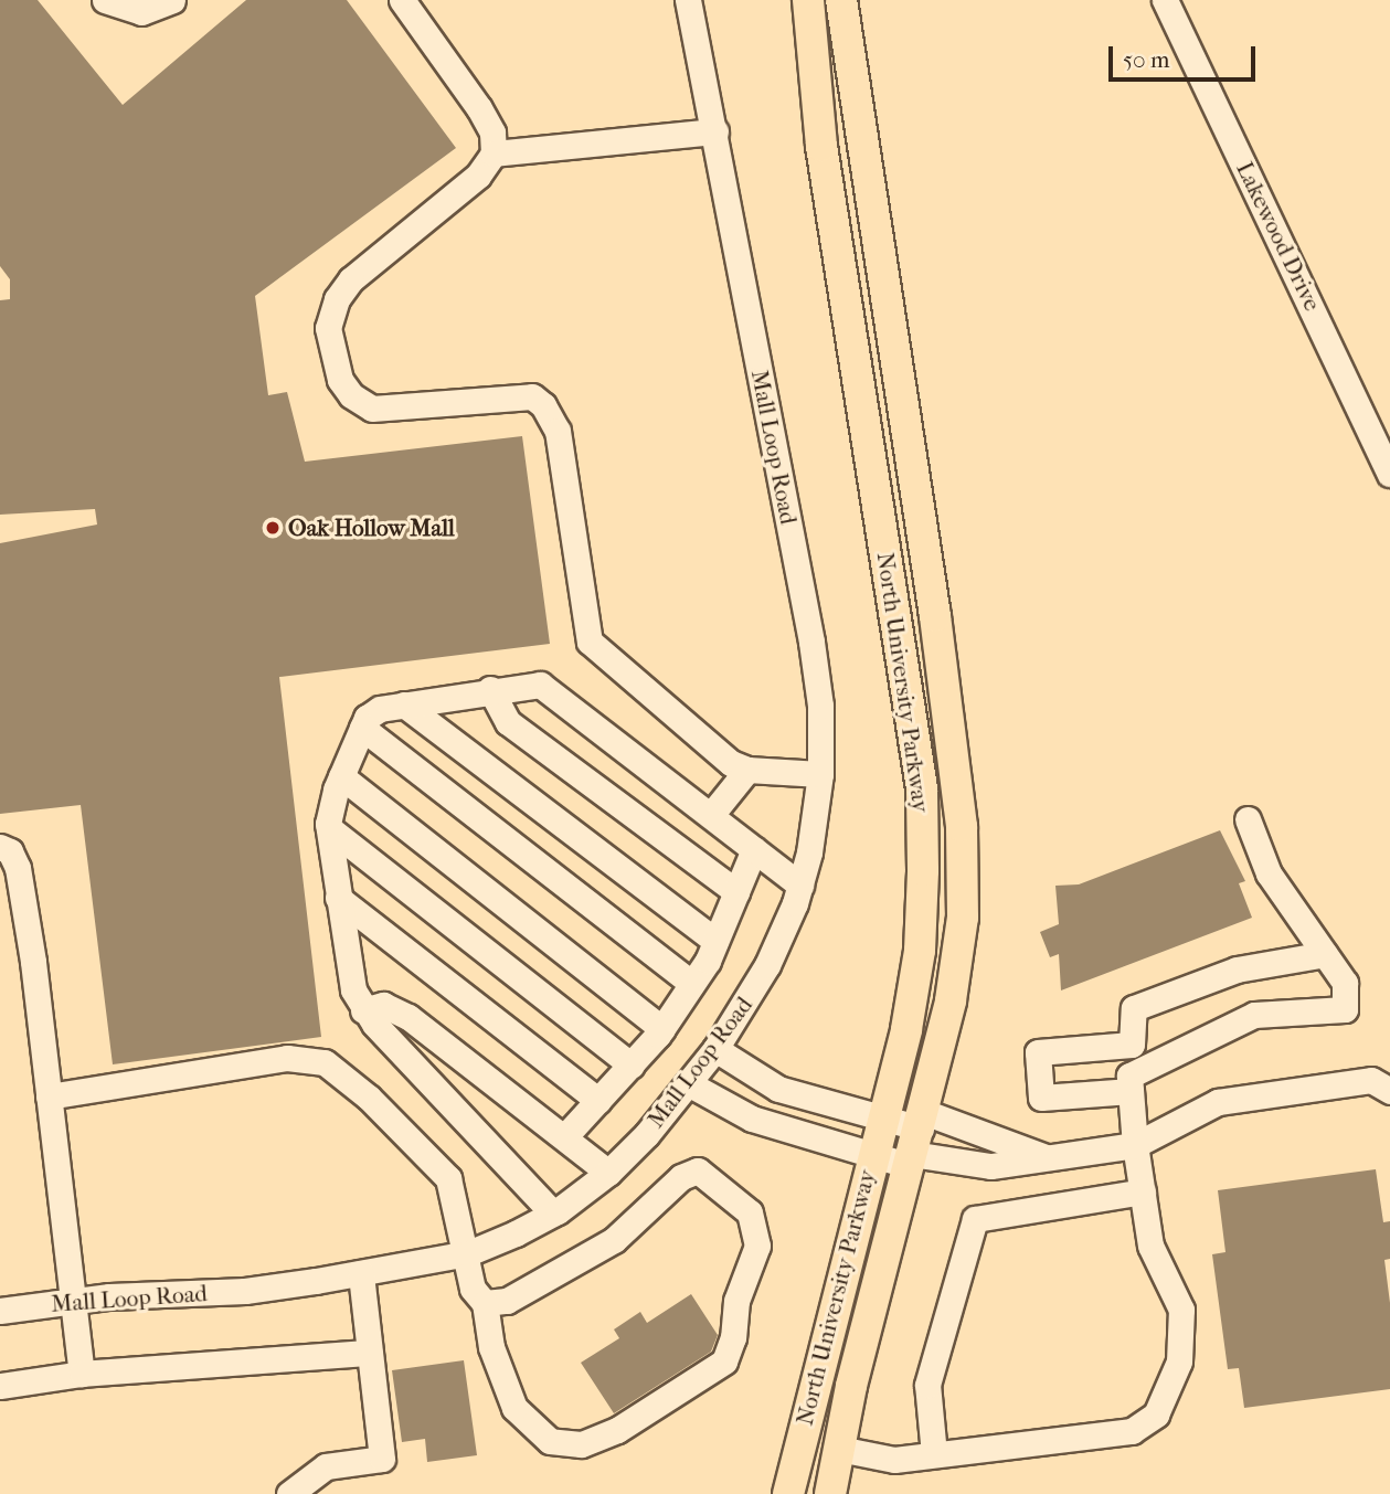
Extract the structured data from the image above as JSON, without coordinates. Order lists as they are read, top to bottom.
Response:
{
  "streets": {
    "main road": ["North University Parkway"],
    "street": ["Lakewood Drive", "Mall Loop Road"]
  },
  "places": ["Oak Hollow Mall"],
  "scale_bar": "50 m"
}
